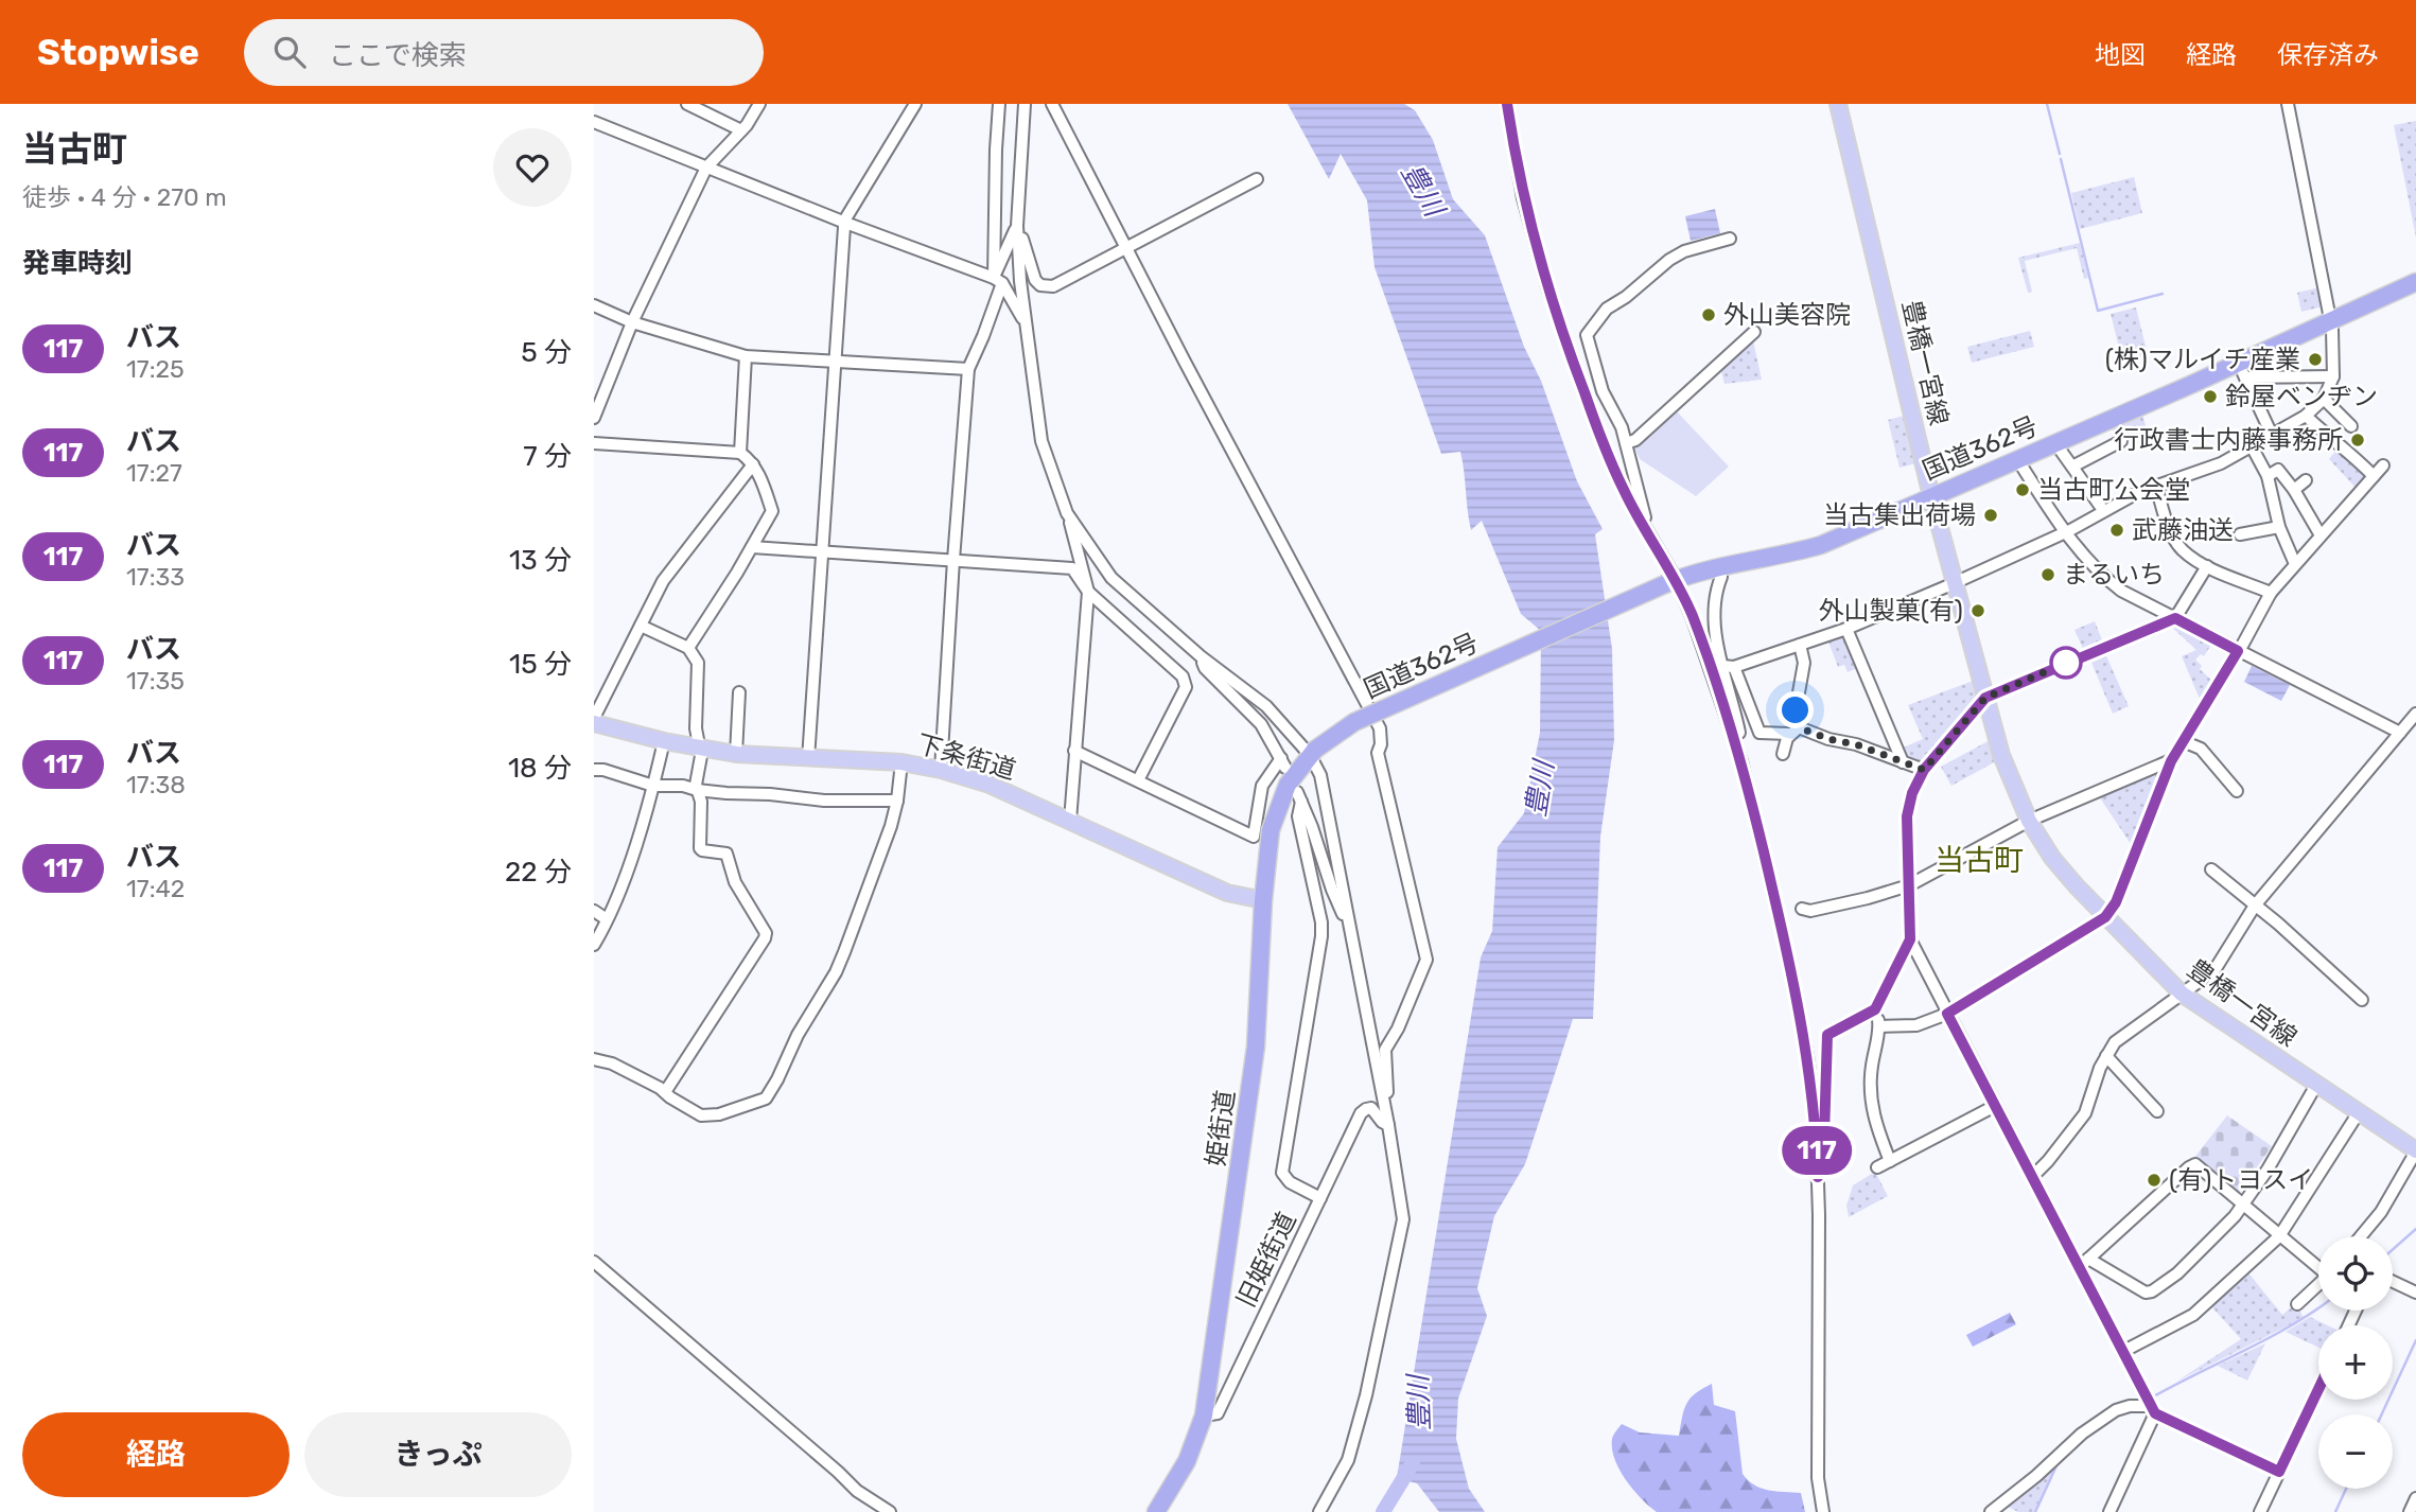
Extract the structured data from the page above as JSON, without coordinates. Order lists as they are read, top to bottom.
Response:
{
  "streets": {
    "highway": ["国道362号", "姫街道"],
    "main road": ["豊橋一宮線", "下条街道"],
    "street": ["旧姫街道"]
  },
  "crossings": [
    ["豊橋一宮線", "国道362号"],
    ["国道362号", "姫街道"],
    ["下条街道", "姫街道"],
    ["姫街道", "旧姫街道"]
  ],
  "districts": ["当古町"],
  "water": ["豊川"],
  "places": [
    "外山美容院",
    "(株)マルイチ産業",
    "鈴屋ベンヂン",
    "行政書士内藤事務所",
    "当古町公会堂",
    "当古集出荷場",
    "武藤油送",
    "まるいち",
    "外山製菓(有)",
    "(有)トヨスイ"
  ],
  "lines": ["bus line 117"],
  "page": {
    "header": "Stopwise",
    "search": "ここで検索",
    "nav": ["地図", "経路", "保存済み"],
    "heading": [
      ["当古町", "徒歩 · 4 分 · 270 m"],
      "発車時刻"
    ],
    "on_map": "117",
    "list": [
      {
        "mark": "117",
        "name": "バス",
        "note": "17:25",
        "value": "5 分"
      },
      {
        "mark": "117",
        "name": "バス",
        "note": "17:27",
        "value": "7 分"
      },
      {
        "mark": "117",
        "name": "バス",
        "note": "17:33",
        "value": "13 分"
      },
      {
        "mark": "117",
        "name": "バス",
        "note": "17:35",
        "value": "15 分"
      },
      {
        "mark": "117",
        "name": "バス",
        "note": "17:38",
        "value": "18 分"
      },
      {
        "mark": "117",
        "name": "バス",
        "note": "17:42",
        "value": "22 分"
      }
    ],
    "map_buttons": ["+", "−"],
    "buttons": ["経路", "きっぷ"]
  }
}
